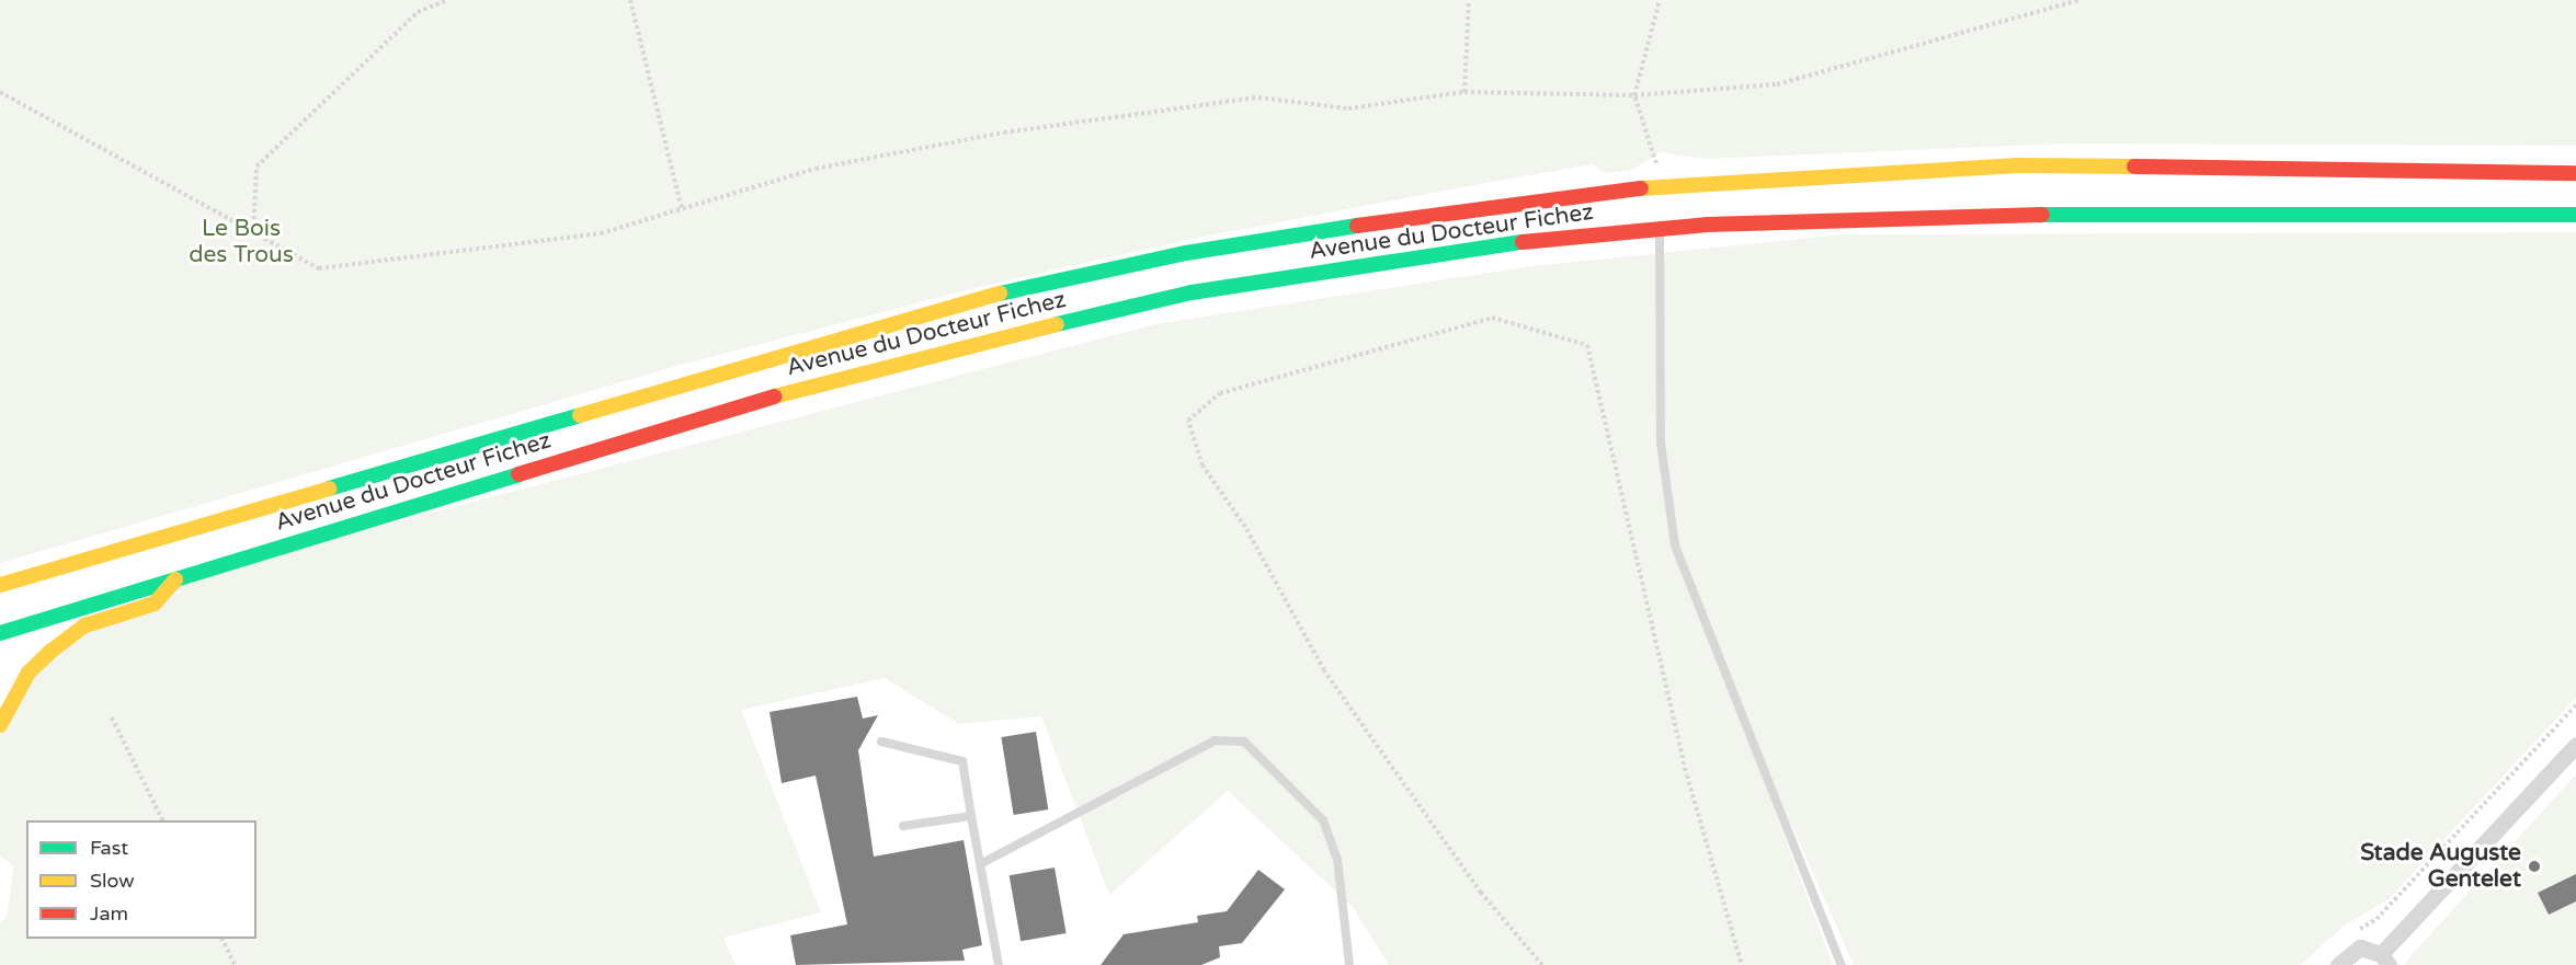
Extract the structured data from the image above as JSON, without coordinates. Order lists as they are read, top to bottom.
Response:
{
  "streets": {
    "main road": ["Avenue du Docteur Fichez"]
  },
  "parks": ["Le Bois des Trous"],
  "places": ["Stade Auguste Gentelet"],
  "legend": ["Fast", "Slow", "Jam"]
}
